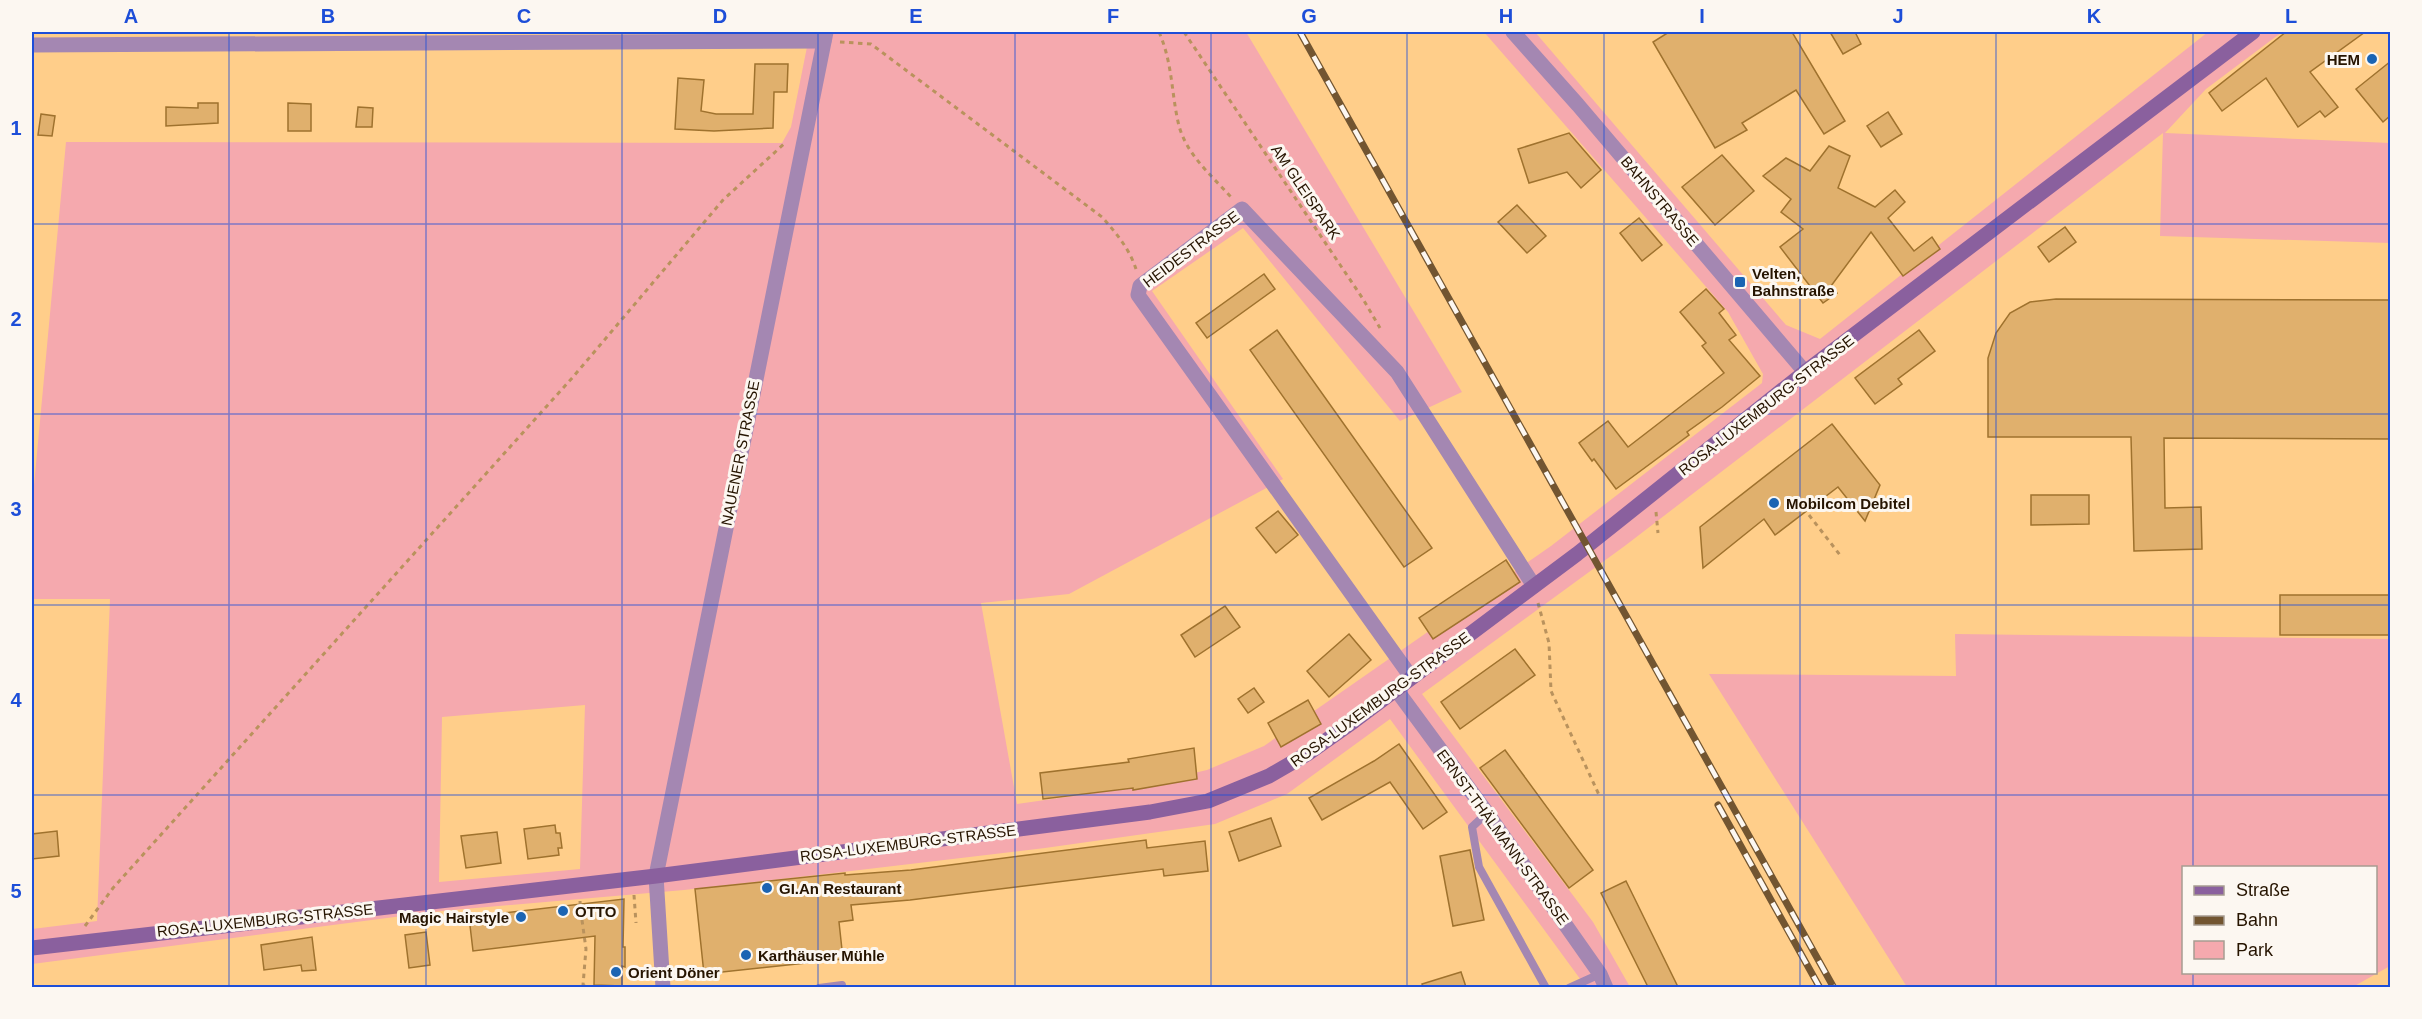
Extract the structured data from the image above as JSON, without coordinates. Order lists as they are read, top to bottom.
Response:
{
  "streets": {
    "main road": ["ROSA-LUXEMBURG-STRASSE"],
    "street": [
      "BAHNSTRASSE",
      "HEIDESTRASSE",
      "NAUENER STRASSE",
      "ERNST-THÄLMANN-STRASSE"
    ],
    "path": ["AM GLEISPARK"]
  },
  "crossings": [
    ["BAHNSTRASSE", "ROSA-LUXEMBURG-STRASSE"],
    ["HEIDESTRASSE", "ROSA-LUXEMBURG-STRASSE"],
    ["ROSA-LUXEMBURG-STRASSE", "NAUENER STRASSE"],
    ["ROSA-LUXEMBURG-STRASSE", "ERNST-THÄLMANN-STRASSE"]
  ],
  "places": {
    "other": [
      "HEM",
      "Mobilcom Debitel",
      "GI.An Restaurant",
      "OTTO",
      "Magic Hairstyle",
      "Karthäuser Mühle",
      "Orient Döner"
    ],
    "transit": ["Velten, Bahnstraße"]
  },
  "legend": ["Straße", "Bahn", "Park"],
  "grid": {
    "columns": [
      "A",
      "B",
      "C",
      "D",
      "E",
      "F",
      "G",
      "H",
      "I",
      "J",
      "K",
      "L"
    ],
    "rows": [
      "1",
      "2",
      "3",
      "4",
      "5"
    ]
  }
}
